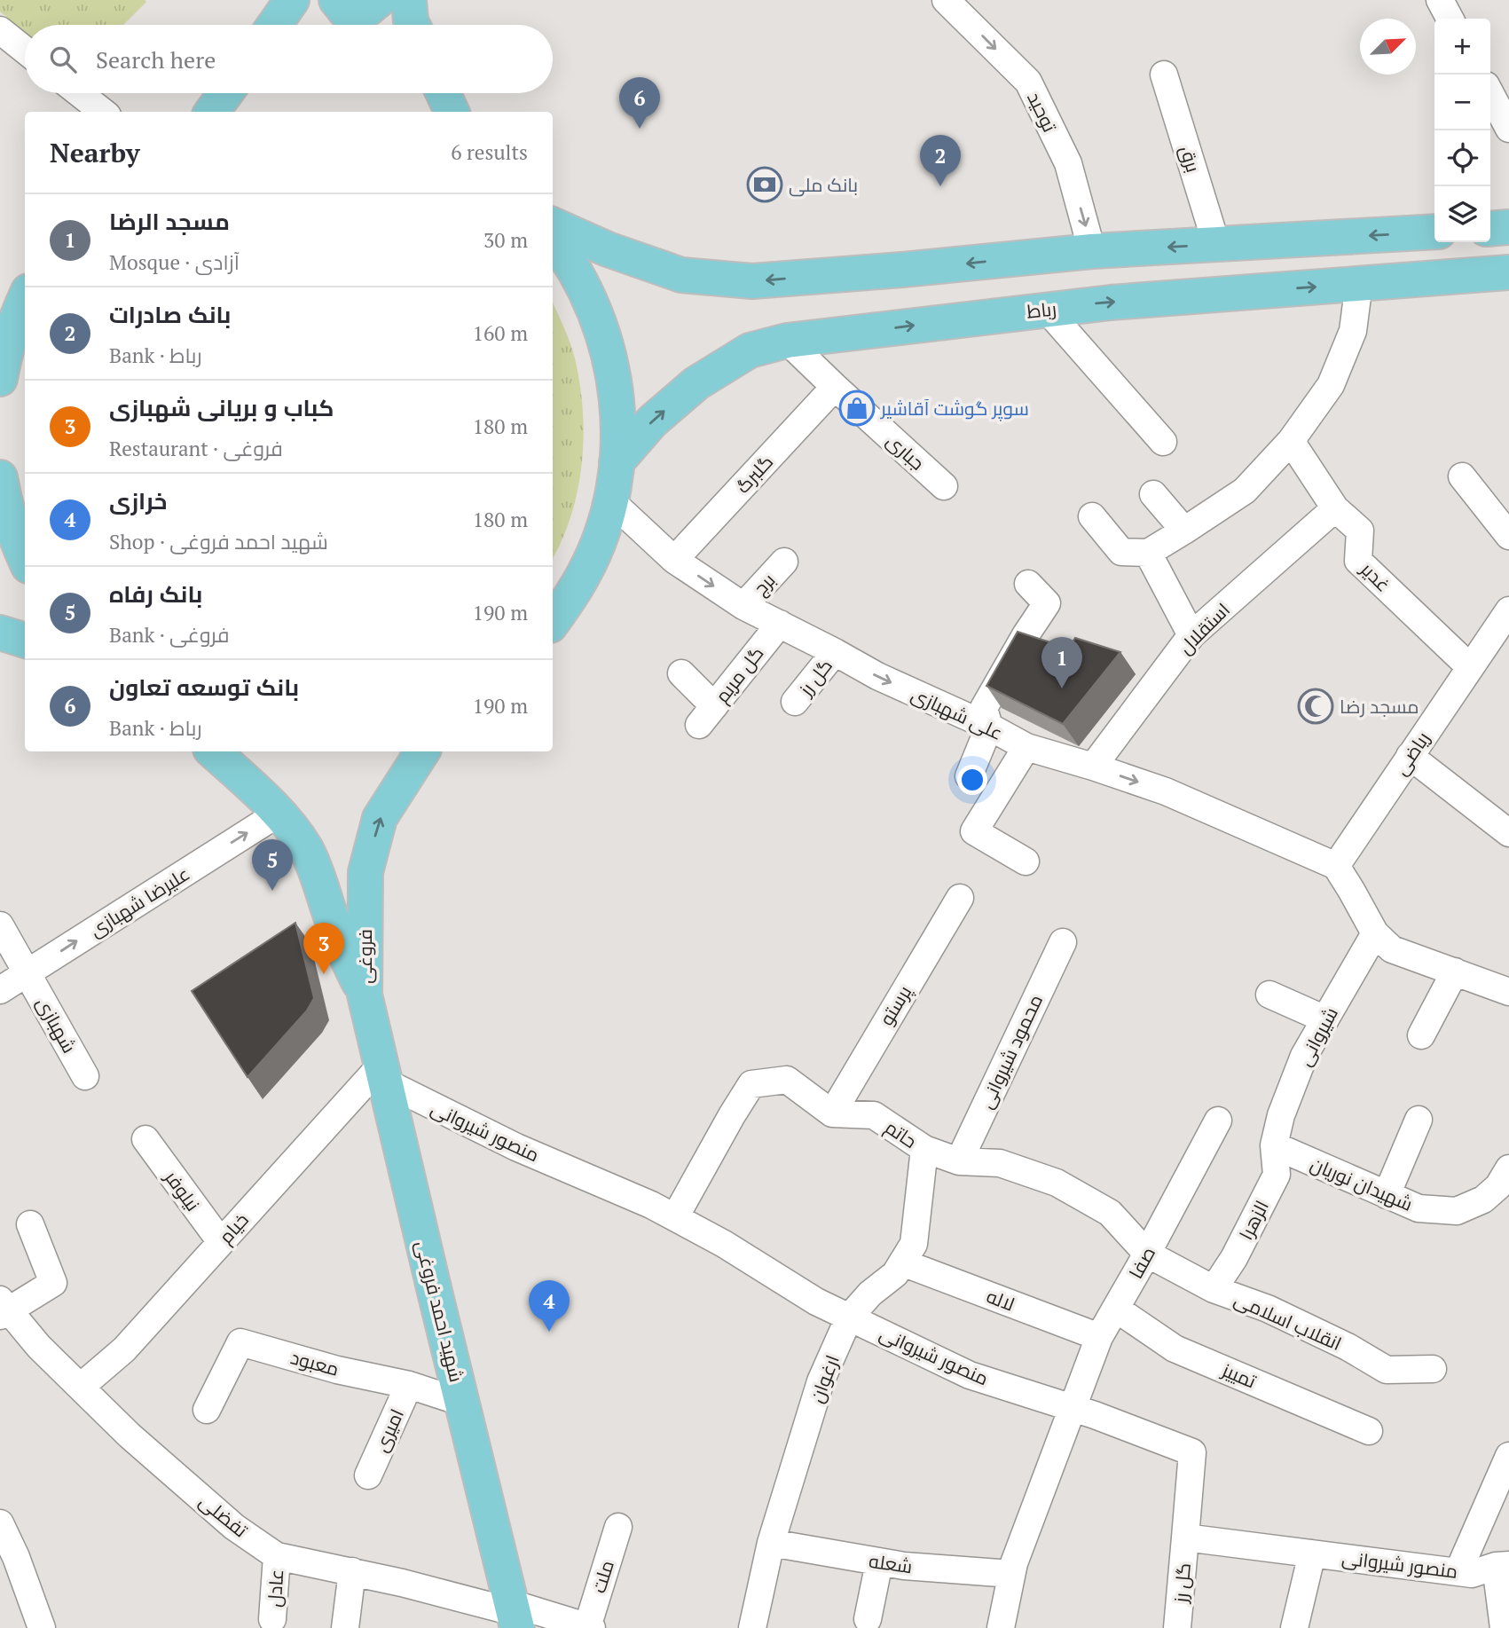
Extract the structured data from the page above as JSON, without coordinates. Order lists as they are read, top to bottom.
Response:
{
  "streets": {
    "main road": ["رباط", "فروغی", "شهید احمد فروغی"],
    "street": [
      "توحید",
      "برق",
      "جباری",
      "گلبرگ",
      "غدیر",
      "برج",
      "استقلال",
      "گل مریم",
      "گل رز",
      "علی شهبازی",
      "ریاضی",
      "علیرضا شهبازی",
      "پرستو",
      "شهبازی",
      "شیروانی",
      "محمود شیروانی",
      "منصور شیروانی",
      "حاتم",
      "شهیدان نوریان",
      "نیلوفر",
      "الزهرا",
      "خیام",
      "صفا",
      "لاله",
      "انقلاب اسلامی",
      "معبود",
      "تمییز",
      "ارغوان",
      "امیری",
      "تفضلی",
      "شعله",
      "ملت",
      "عادل"
    ]
  },
  "crossings": [
    ["رباط", "جباری"],
    ["جباری", "گلبرگ"],
    ["گلبرگ", "علی شهبازی"],
    ["غدیر", "استقلال"],
    ["غدیر", "ریاضی"],
    ["برج", "علی شهبازی"],
    ["استقلال", "علی شهبازی"],
    ["گل مریم", "علی شهبازی"],
    ["گل رز", "علی شهبازی"],
    ["گل رز", "منصور شیروانی"],
    ["علی شهبازی", "ریاضی"],
    ["علیرضا شهبازی", "فروغی"],
    ["علیرضا شهبازی", "شهبازی"],
    ["فروغی", "شهید احمد فروغی"],
    ["پرستو", "حاتم"],
    ["شیروانی", "شهیدان نوریان"],
    ["شیروانی", "الزهرا"],
    ["محمود شیروانی", "حاتم"],
    ["منصور شیروانی", "خیام"],
    ["منصور شیروانی", "صفا"],
    ["منصور شیروانی", "شهید احمد فروغی"],
    ["منصور شیروانی", "ارغوان"],
    ["حاتم", "صفا"],
    ["حاتم", "انقلاب اسلامی"],
    ["حاتم", "ارغوان"],
    ["شهیدان نوریان", "الزهرا"],
    ["نیلوفر", "خیام"],
    ["الزهرا", "انقلاب اسلامی"],
    ["خیام", "شهید احمد فروغی"],
    ["خیام", "تفضلی"],
    ["صفا", "لاله"],
    ["صفا", "انقلاب اسلامی"],
    ["صفا", "تمییز"],
    ["لاله", "ارغوان"],
    ["شهید احمد فروغی", "معبود"],
    ["شهید احمد فروغی", "تفضلی"],
    ["شهید احمد فروغی", "ملت"],
    ["معبود", "امیری"],
    ["ارغوان", "شعله"],
    ["تفضلی", "ملت"],
    ["تفضلی", "عادل"]
  ],
  "one_way": ["توحید", "علی شهبازی", "علیرضا شهبازی"],
  "places": {
    "bank": ["بانک ملی"],
    "shop": ["سوپر گوشت آقاشیر"],
    "mosque": ["مسجد رضا"]
  },
  "north": "top right",
  "page": {
    "map_buttons": ["+", "−"],
    "search": "Search here",
    "pins": [
      "6",
      "2",
      "1",
      "5",
      "3",
      "4"
    ],
    "heading": ["Nearby", "6 results"],
    "list": [
      {
        "mark": "1",
        "name": "مسجد الرضا",
        "note": "Mosque · آزادی",
        "value": "30 m"
      },
      {
        "mark": "2",
        "name": "بانک صادرات",
        "note": "Bank · رباط",
        "value": "160 m"
      },
      {
        "mark": "3",
        "name": "کباب و بریانی شهبازی",
        "note": "Restaurant · فروغی",
        "value": "180 m"
      },
      {
        "mark": "4",
        "name": "خرازی",
        "note": "Shop · شهید احمد فروغی",
        "value": "180 m"
      },
      {
        "mark": "5",
        "name": "بانک رفاه",
        "note": "Bank · فروغی",
        "value": "190 m"
      },
      {
        "mark": "6",
        "name": "بانک توسعه تعاون",
        "note": "Bank · رباط",
        "value": "190 m"
      }
    ]
  }
}
